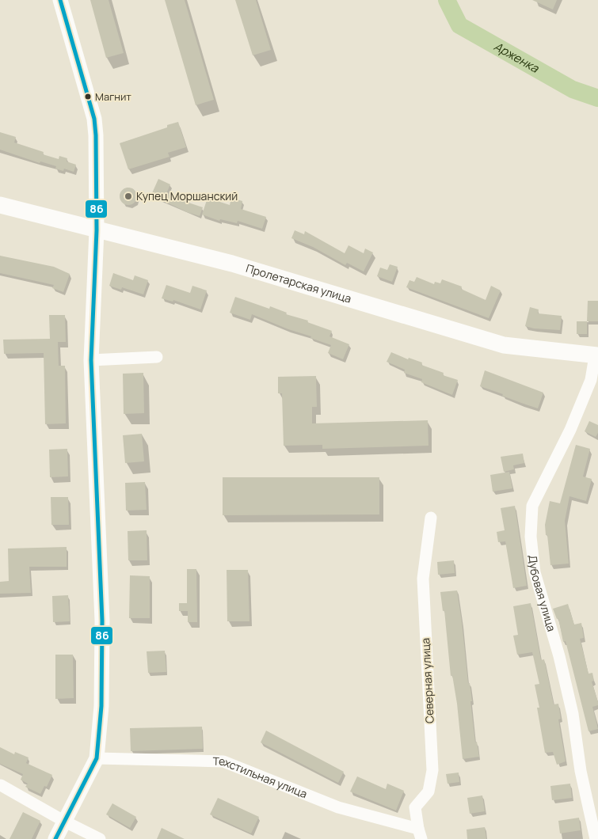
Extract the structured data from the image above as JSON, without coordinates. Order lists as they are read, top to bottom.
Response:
{
  "streets": {
    "main road": ["Пролетарская улица"],
    "street": ["Дубовая улица", "Северная улица", "Техстильная улица"]
  },
  "crossings": [
    ["Пролетарская улица", "Дубовая улица"],
    ["Северная улица", "Техстильная улица"]
  ],
  "water": ["Арженка"],
  "places": ["Магнит", "Купец Моршанский"],
  "lines": ["transit line 86"]
}
